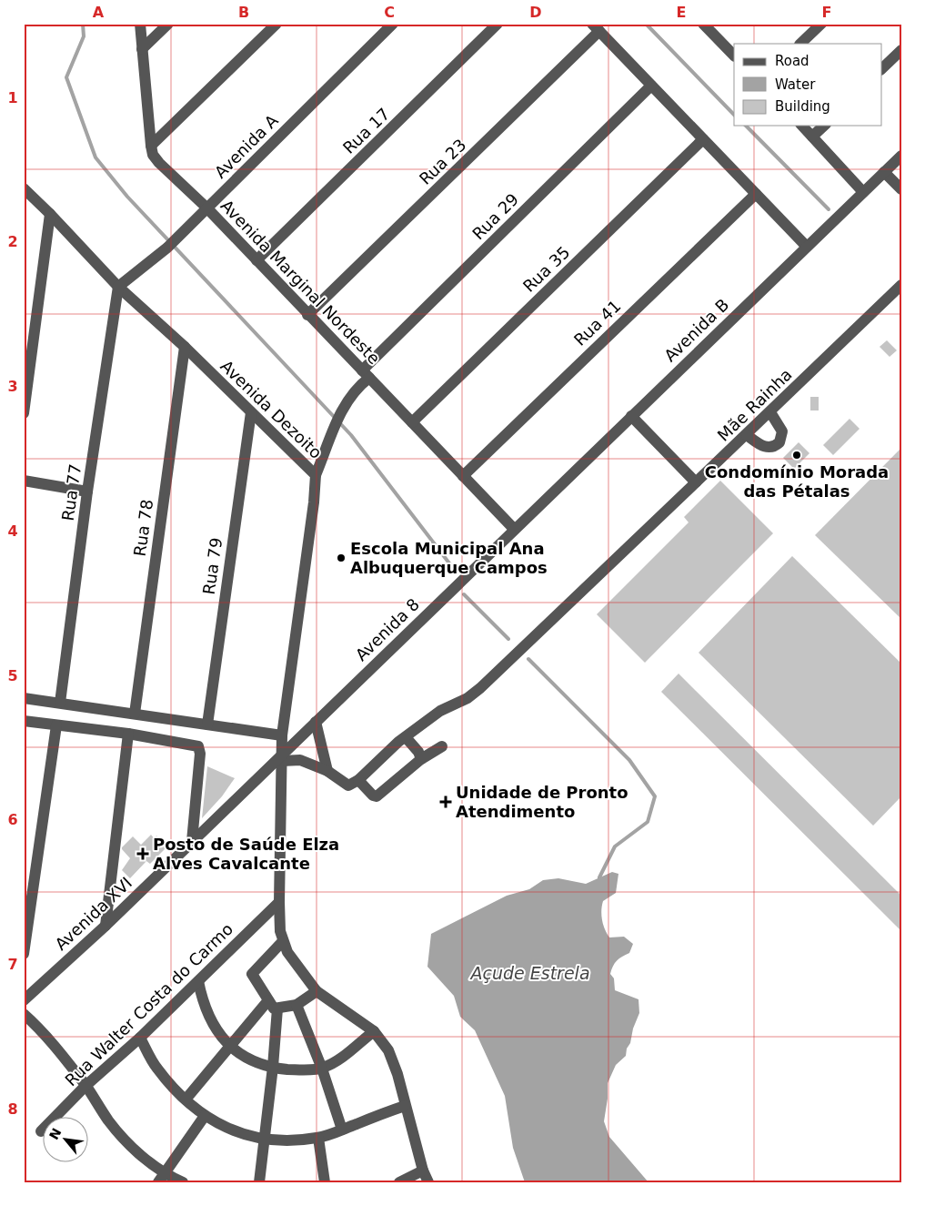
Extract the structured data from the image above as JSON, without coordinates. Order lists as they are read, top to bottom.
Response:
{
  "streets": {
    "street": [
      "Rua 17",
      "Avenida A",
      "Rua 23",
      "Rua 29",
      "Rua 35",
      "Avenida Marginal Nordeste",
      "Rua 41",
      "Avenida B",
      "Mãe Rainha",
      "Avenida Dezoito",
      "Rua 77",
      "Rua 78",
      "Rua 79",
      "Avenida 8",
      "Avenida XVI",
      "Rua Walter Costa do Carmo"
    ]
  },
  "crossings": [
    ["Rua 17", "Avenida Marginal Nordeste"],
    ["Avenida A", "Avenida Marginal Nordeste"],
    ["Avenida A", "Avenida Dezoito"],
    ["Avenida A", "Rua 77"],
    ["Rua 23", "Avenida Marginal Nordeste"],
    ["Rua 29", "Avenida Marginal Nordeste"],
    ["Rua 29", "Avenida Dezoito"],
    ["Rua 35", "Avenida Marginal Nordeste"],
    ["Avenida Marginal Nordeste", "Rua 41"],
    ["Avenida Marginal Nordeste", "Avenida B"],
    ["Avenida Marginal Nordeste", "Avenida 8"],
    ["Avenida B", "Avenida 8"],
    ["Avenida Dezoito", "Rua 77"],
    ["Avenida Dezoito", "Rua 78"],
    ["Avenida Dezoito", "Rua 79"],
    ["Avenida Dezoito", "Avenida 8"],
    ["Avenida Dezoito", "Avenida XVI"],
    ["Avenida Dezoito", "Rua Walter Costa do Carmo"],
    ["Avenida 8", "Avenida XVI"]
  ],
  "water": ["Açude Estrela"],
  "places": {
    "other": ["Condomínio Morada das Pétalas", "Escola Municipal Ana Albuquerque Campos"],
    "health": ["Unidade de Pronto Atendimento", "Posto de Saúde Elza Alves Cavalcante"]
  },
  "legend": ["Road", "Water", "Building"],
  "north": "top left",
  "grid": {
    "columns": [
      "A",
      "B",
      "C",
      "D",
      "E",
      "F"
    ],
    "rows": [
      "1",
      "2",
      "3",
      "4",
      "5",
      "6",
      "7",
      "8"
    ]
  }
}
